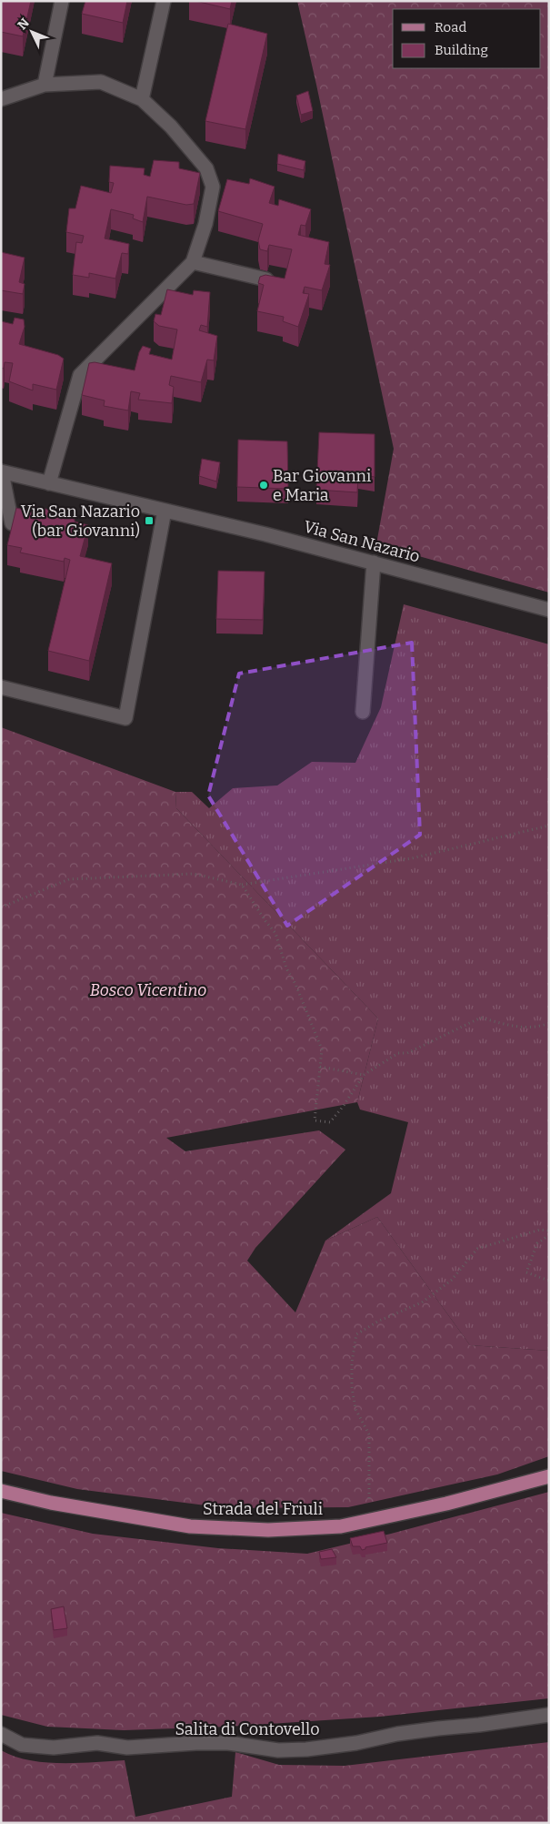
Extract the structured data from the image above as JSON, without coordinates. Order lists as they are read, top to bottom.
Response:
{
  "streets": {
    "main road": ["Strada del Friuli"],
    "street": ["Via San Nazario", "Salita di Contovello"]
  },
  "parks": ["Bosco Vicentino"],
  "places": {
    "other": ["Bar Giovanni e Maria"],
    "transit": ["Via San Nazario (bar Giovanni)"]
  },
  "legend": ["Road", "Building"],
  "north": "top left"
}
